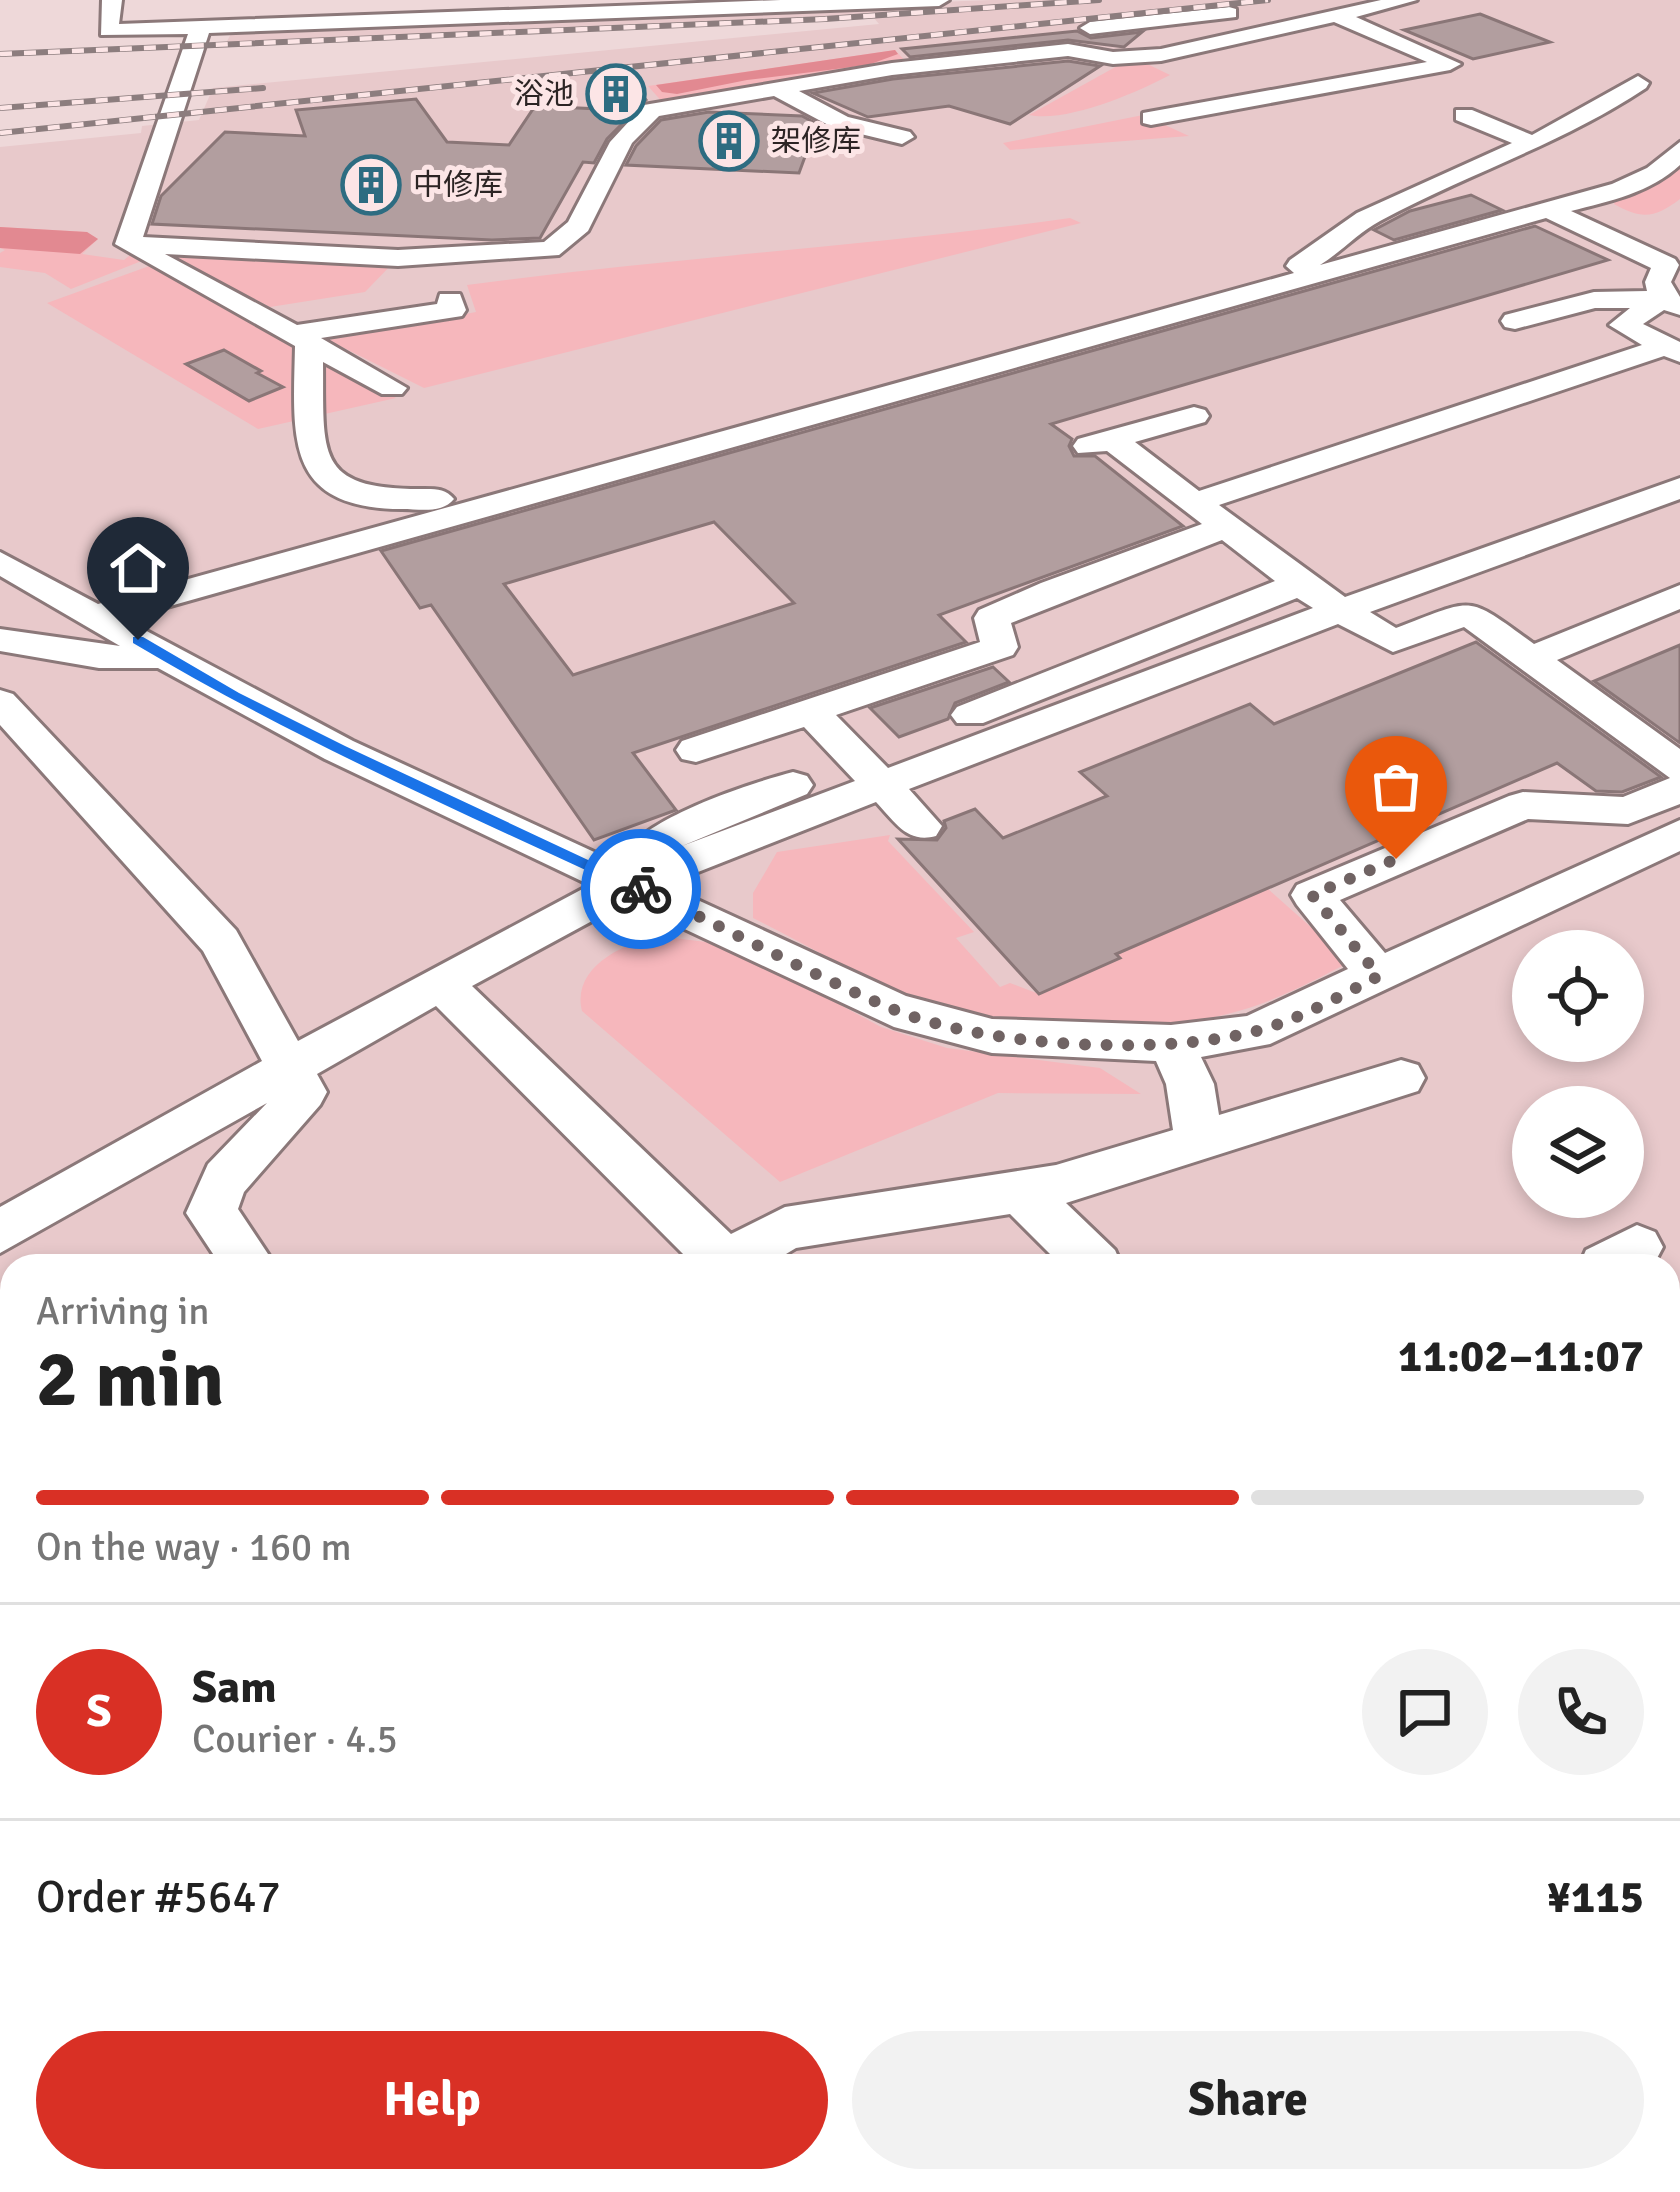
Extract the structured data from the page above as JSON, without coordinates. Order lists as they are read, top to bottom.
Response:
{
  "places": {
    "building": ["浴池", "架修库", "中修库"]
  },
  "page": {
    "heading": ["2 min", "Arriving in", "11:02–11:07"],
    "panel": [
      "Sam",
      "Courier · 4.5",
      "Order #5647",
      "¥115"
    ],
    "bar": "On the way · 160 m",
    "round": "S",
    "buttons": ["Help", "Share"]
  }
}
